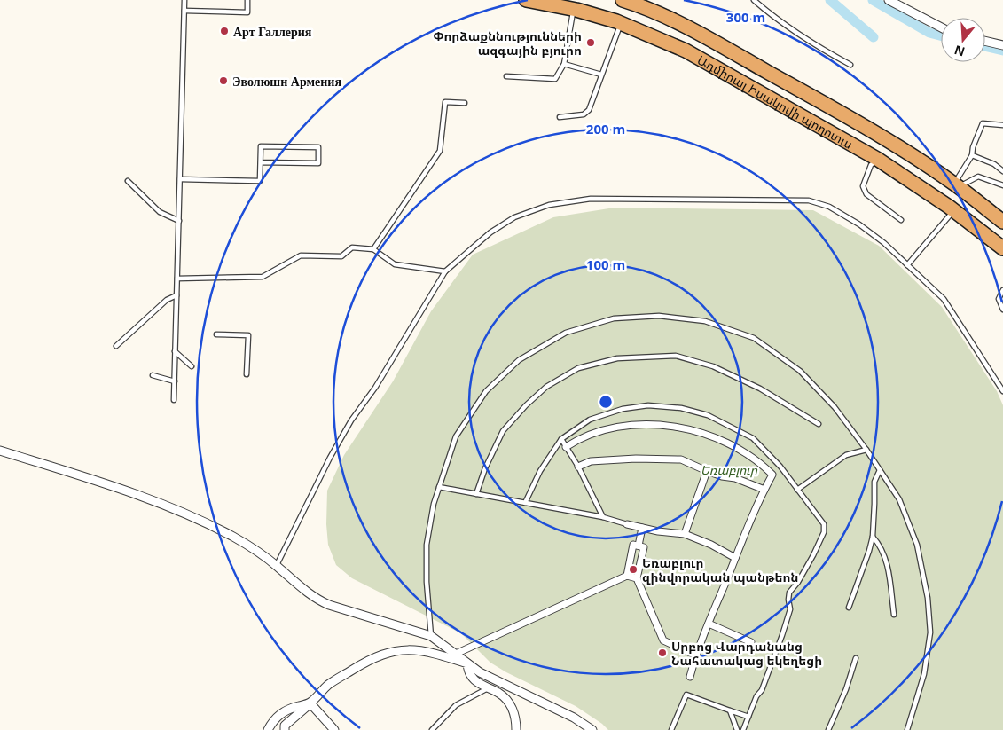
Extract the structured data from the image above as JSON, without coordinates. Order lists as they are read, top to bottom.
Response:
{
  "streets": {
    "highway": ["Ադմիրալ Իսակովի պողոտա"]
  },
  "parks": ["Եռաբլուր"],
  "places": [
    "Арт Галлерия",
    "Փորձաքննությունների ազգային բյուրո",
    "Эволюшн Армения",
    "Եռաբլուր զինվորական պանթեոն",
    "Սրբոց Վարդանանց Նահատակաց եկեղեցի"
  ],
  "north": "bottom",
  "rings": ["300 m", "200 m", "100 m"]
}
